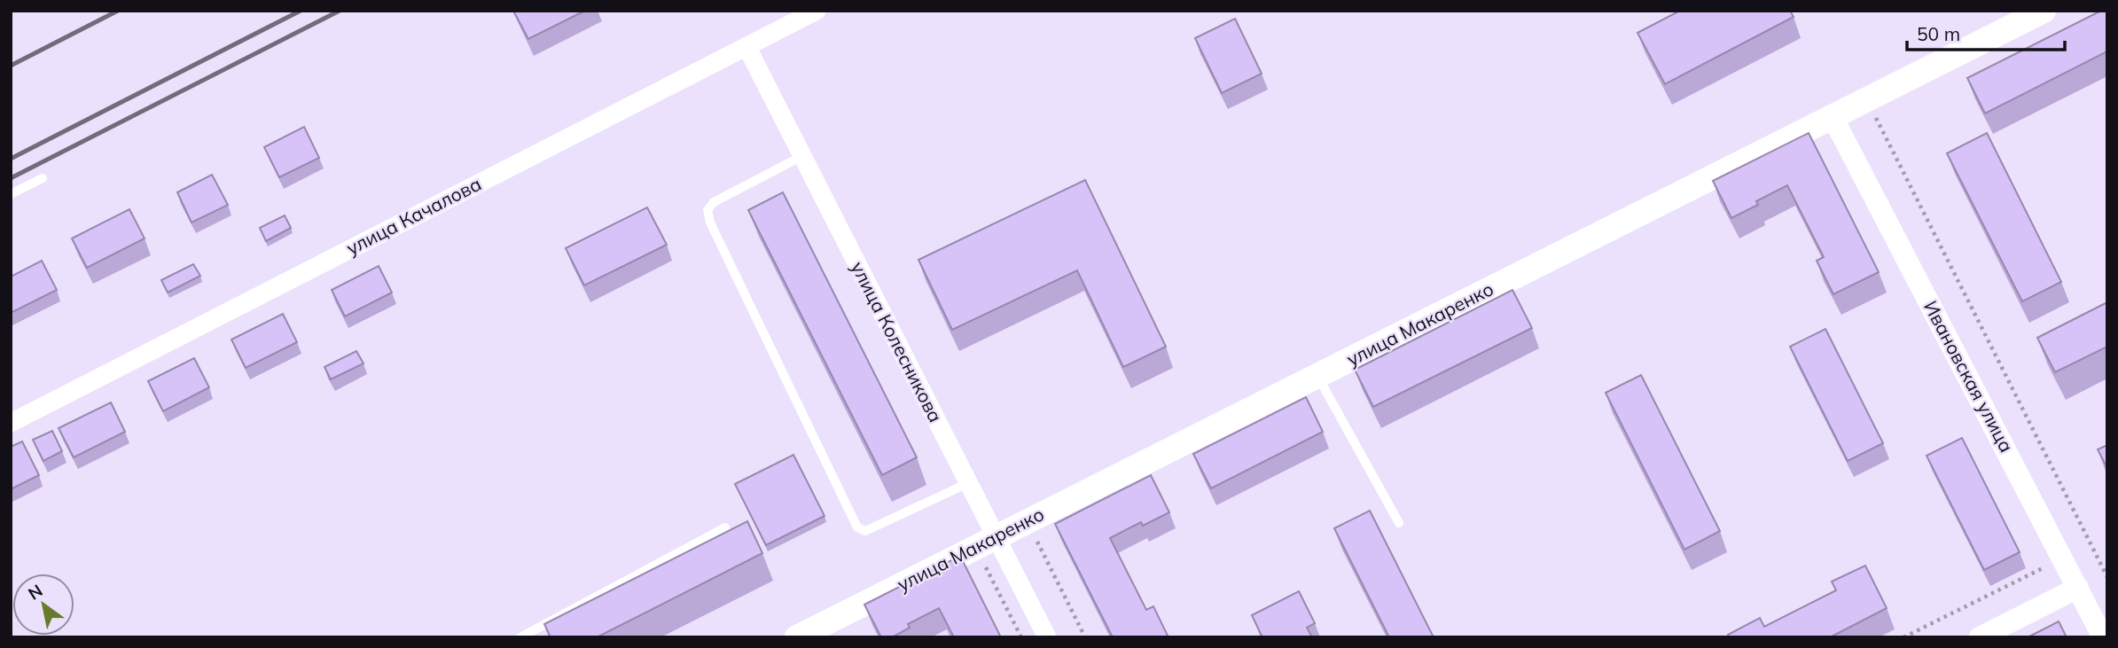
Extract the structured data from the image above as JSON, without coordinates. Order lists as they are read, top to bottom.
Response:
{
  "streets": {
    "main road": ["улица Макаренко"],
    "street": ["улица Качалова", "улица Колесникова", "Ивановская улица"]
  },
  "crossings": [
    ["улица Качалова", "улица Колесникова"],
    ["улица Макаренко", "улица Колесникова"],
    ["улица Макаренко", "Ивановская улица"]
  ],
  "scale_bar": "50 m",
  "north": "top left"
}
